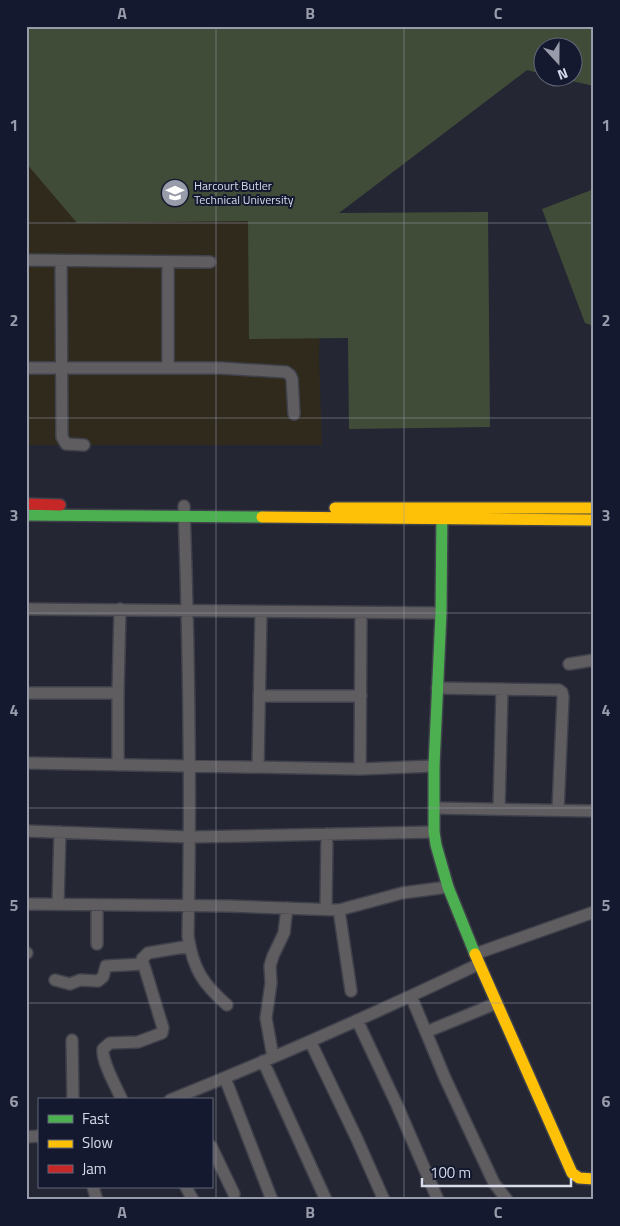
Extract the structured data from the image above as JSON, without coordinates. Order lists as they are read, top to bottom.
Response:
{
  "places": {
    "school or university": ["Harcourt Butler Technical University"]
  },
  "legend": ["Fast", "Slow", "Jam"],
  "scale_bar": "100 m",
  "north": "bottom",
  "grid": {
    "columns": ["A", "B", "C"],
    "rows": [
      "1",
      "2",
      "3",
      "4",
      "5",
      "6"
    ]
  }
}
